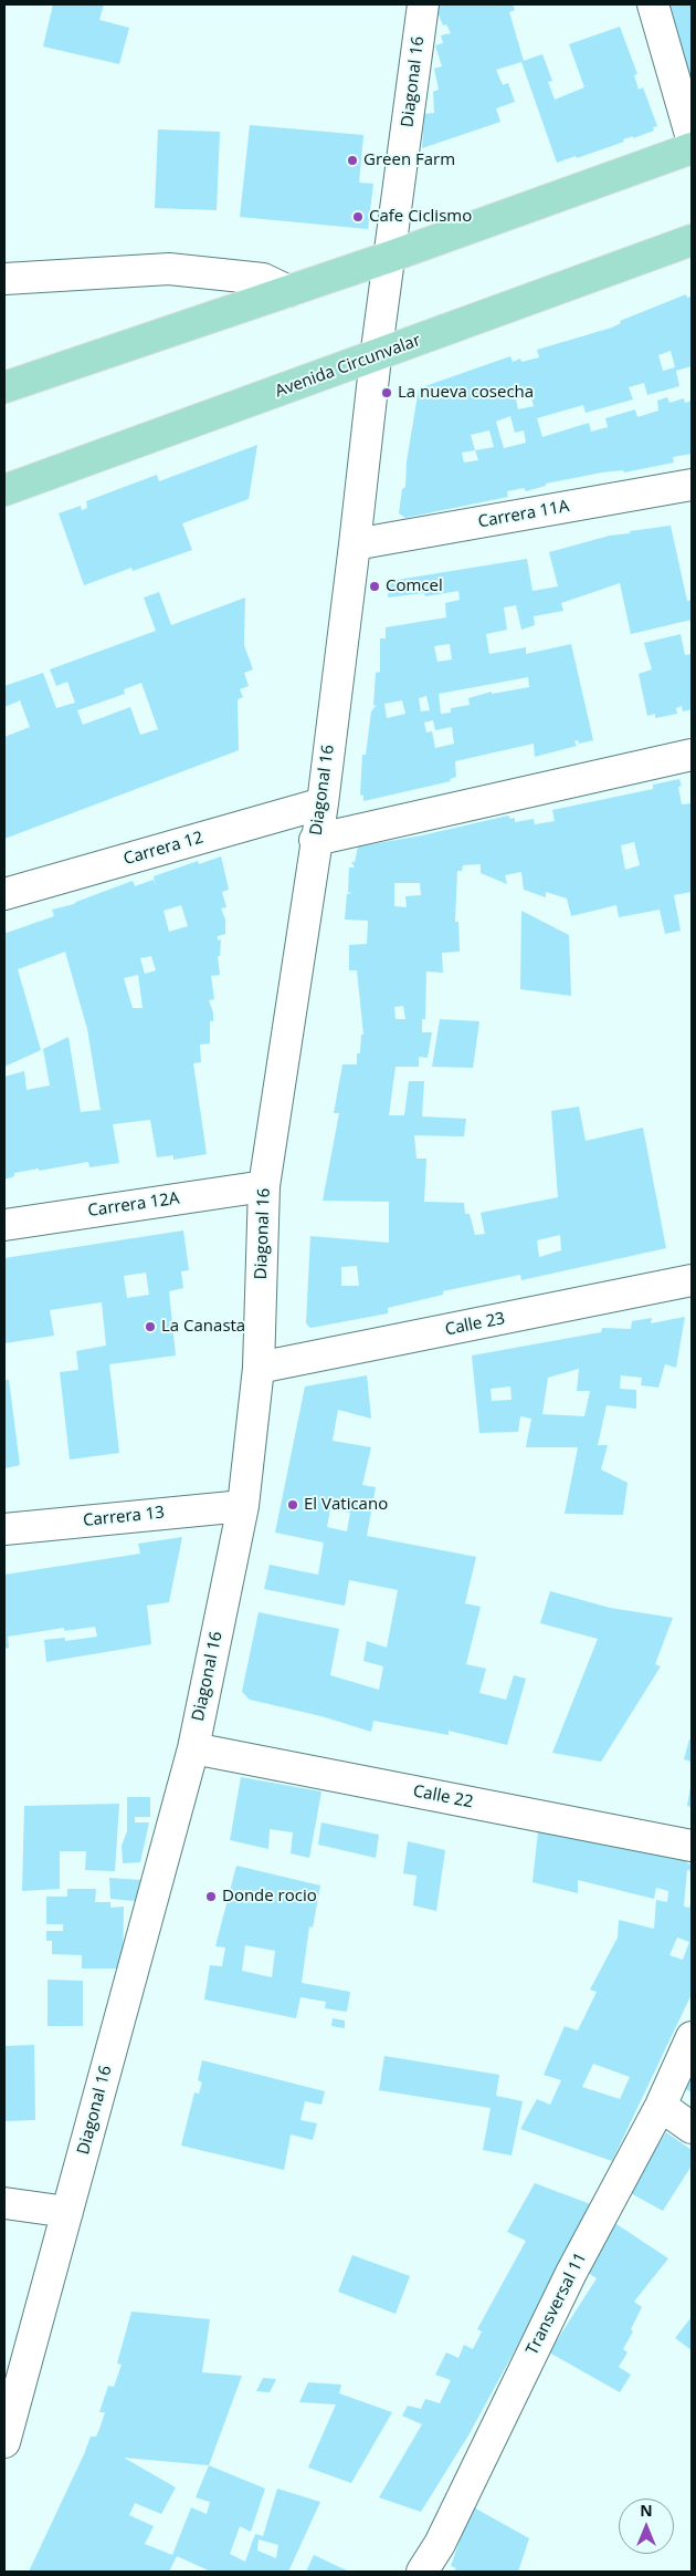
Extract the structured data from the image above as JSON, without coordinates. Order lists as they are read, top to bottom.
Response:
{
  "streets": {
    "main road": ["Avenida Circunvalar"],
    "street": [
      "Diagonal 16",
      "Carrera 11A",
      "Carrera 12",
      "Carrera 12A",
      "Calle 23",
      "Carrera 13",
      "Calle 22",
      "Transversal 11"
    ]
  },
  "crossings": [
    ["Diagonal 16", "Avenida Circunvalar"],
    ["Diagonal 16", "Carrera 11A"],
    ["Diagonal 16", "Carrera 12"],
    ["Diagonal 16", "Carrera 12A"],
    ["Diagonal 16", "Calle 23"],
    ["Diagonal 16", "Carrera 13"],
    ["Diagonal 16", "Calle 22"]
  ],
  "places": [
    "Green Farm",
    "Cafe Ciclismo",
    "La nueva cosecha",
    "Comcel",
    "La Canasta",
    "El Vaticano",
    "Donde rocio"
  ],
  "north": "top"
}
